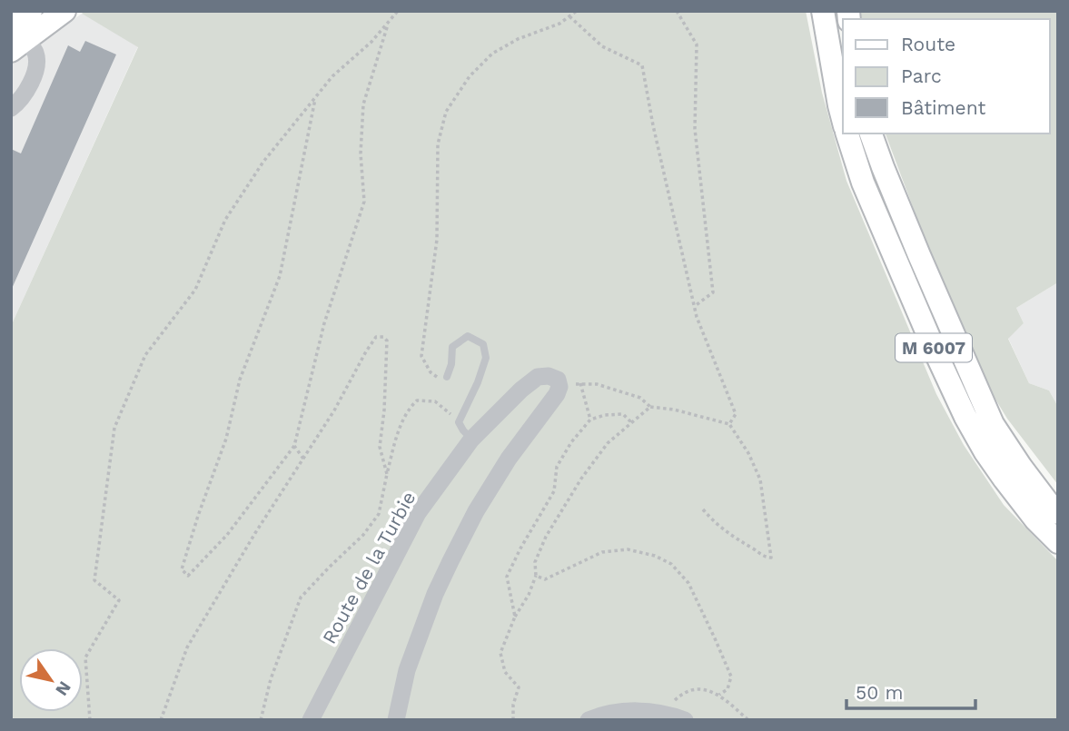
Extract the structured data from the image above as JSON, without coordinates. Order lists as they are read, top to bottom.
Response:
{
  "streets": {
    "main road": ["M 6007"],
    "street": ["Route de la Turbie"]
  },
  "legend": ["Route", "Parc", "Bâtiment"],
  "scale_bar": "50 m",
  "north": "bottom right"
}
